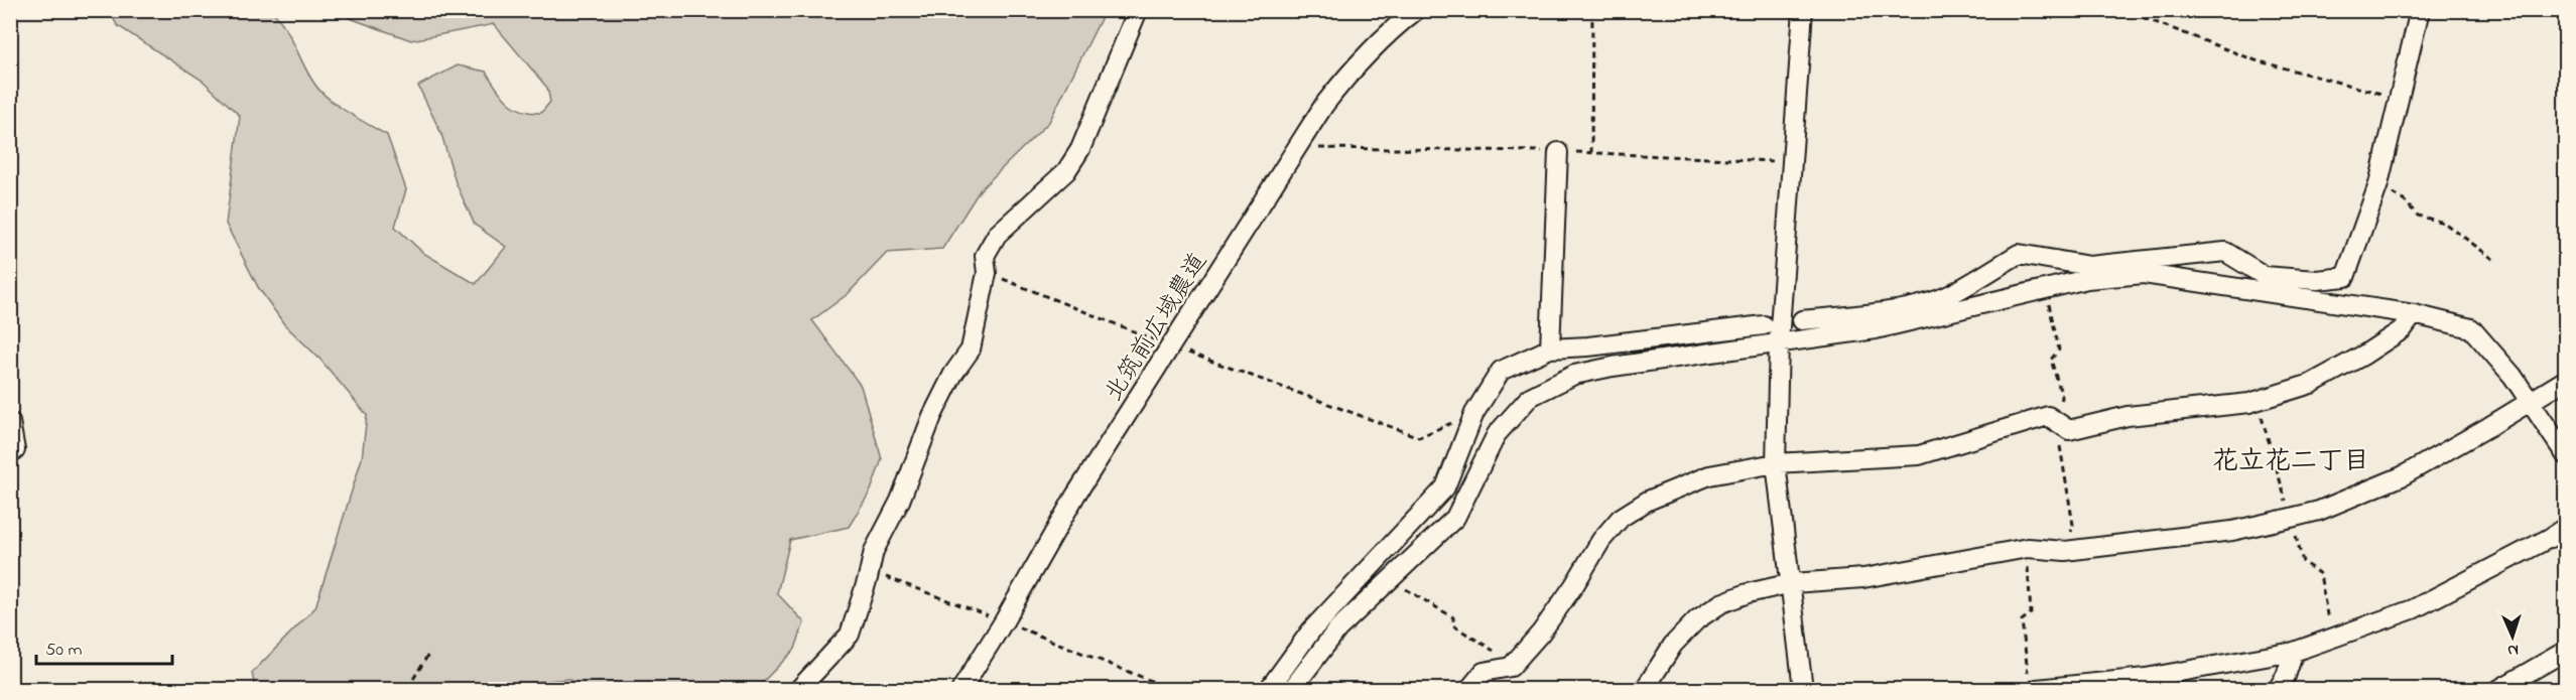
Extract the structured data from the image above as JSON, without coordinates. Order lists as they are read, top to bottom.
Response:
{
  "streets": {
    "street": ["北筑前広域農道"]
  },
  "districts": ["花立花二丁目"],
  "scale_bar": "50 m",
  "north": "bottom"
}
